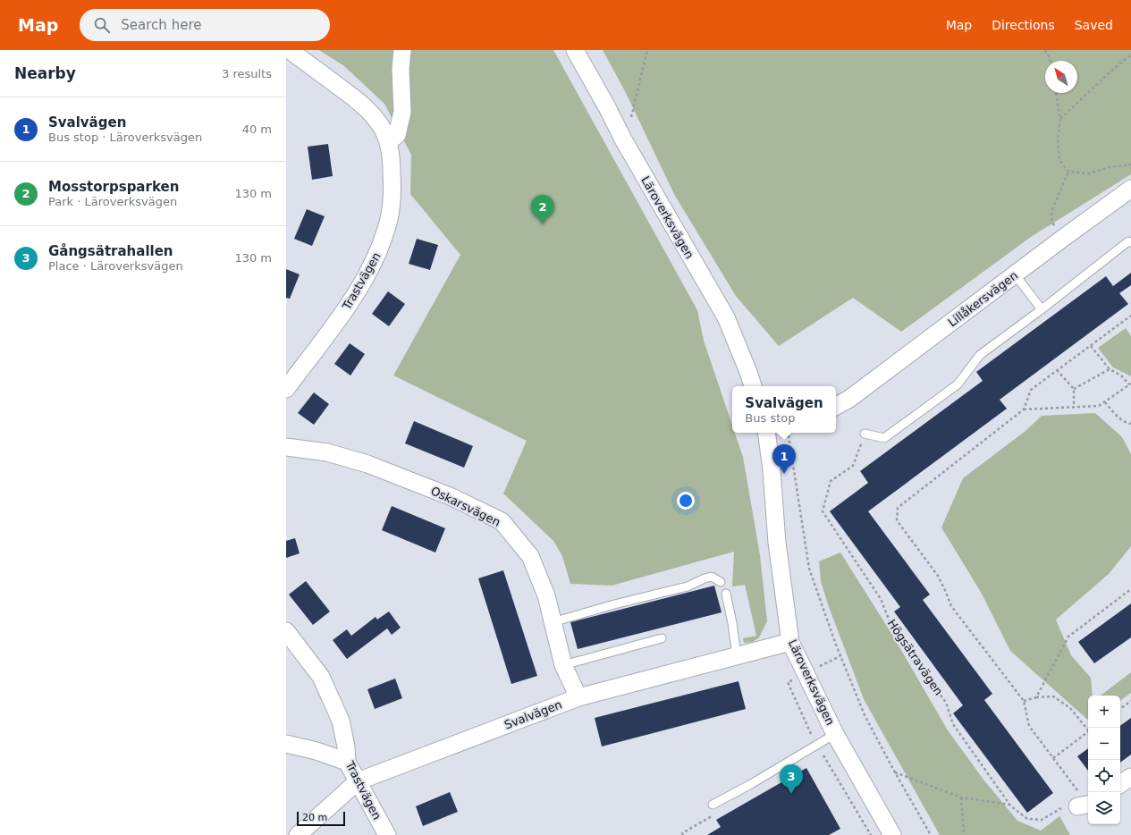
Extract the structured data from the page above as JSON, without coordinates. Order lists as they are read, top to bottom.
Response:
{
  "streets": {
    "street": [
      "Läroverksvägen",
      "Trastvägen",
      "Lillåkersvägen",
      "Oskarsvägen",
      "Svalvägen"
    ],
    "path": ["Högsätravägen"]
  },
  "crossings": [
    ["Läroverksvägen", "Svalvägen"],
    ["Trastvägen", "Svalvägen"],
    ["Oskarsvägen", "Svalvägen"]
  ],
  "scale_bar": "20 m",
  "north": "top left",
  "page": {
    "header": "Map",
    "search": "Search here",
    "nav": ["Map", "Directions", "Saved"],
    "heading": ["Nearby", "3 results"],
    "list": [
      {
        "mark": "1",
        "name": "Svalvägen",
        "note": "Bus stop · Läroverksvägen",
        "value": "40 m"
      },
      {
        "mark": "2",
        "name": "Mosstorpsparken",
        "note": "Park · Läroverksvägen",
        "value": "130 m"
      },
      {
        "mark": "3",
        "name": "Gångsätrahallen",
        "note": "Place · Läroverksvägen",
        "value": "130 m"
      }
    ],
    "pins": ["2", "1", "3"],
    "popup": ["Svalvägen", "Bus stop"],
    "map_buttons": ["+", "−"],
    "scale": "20 m"
  }
}
